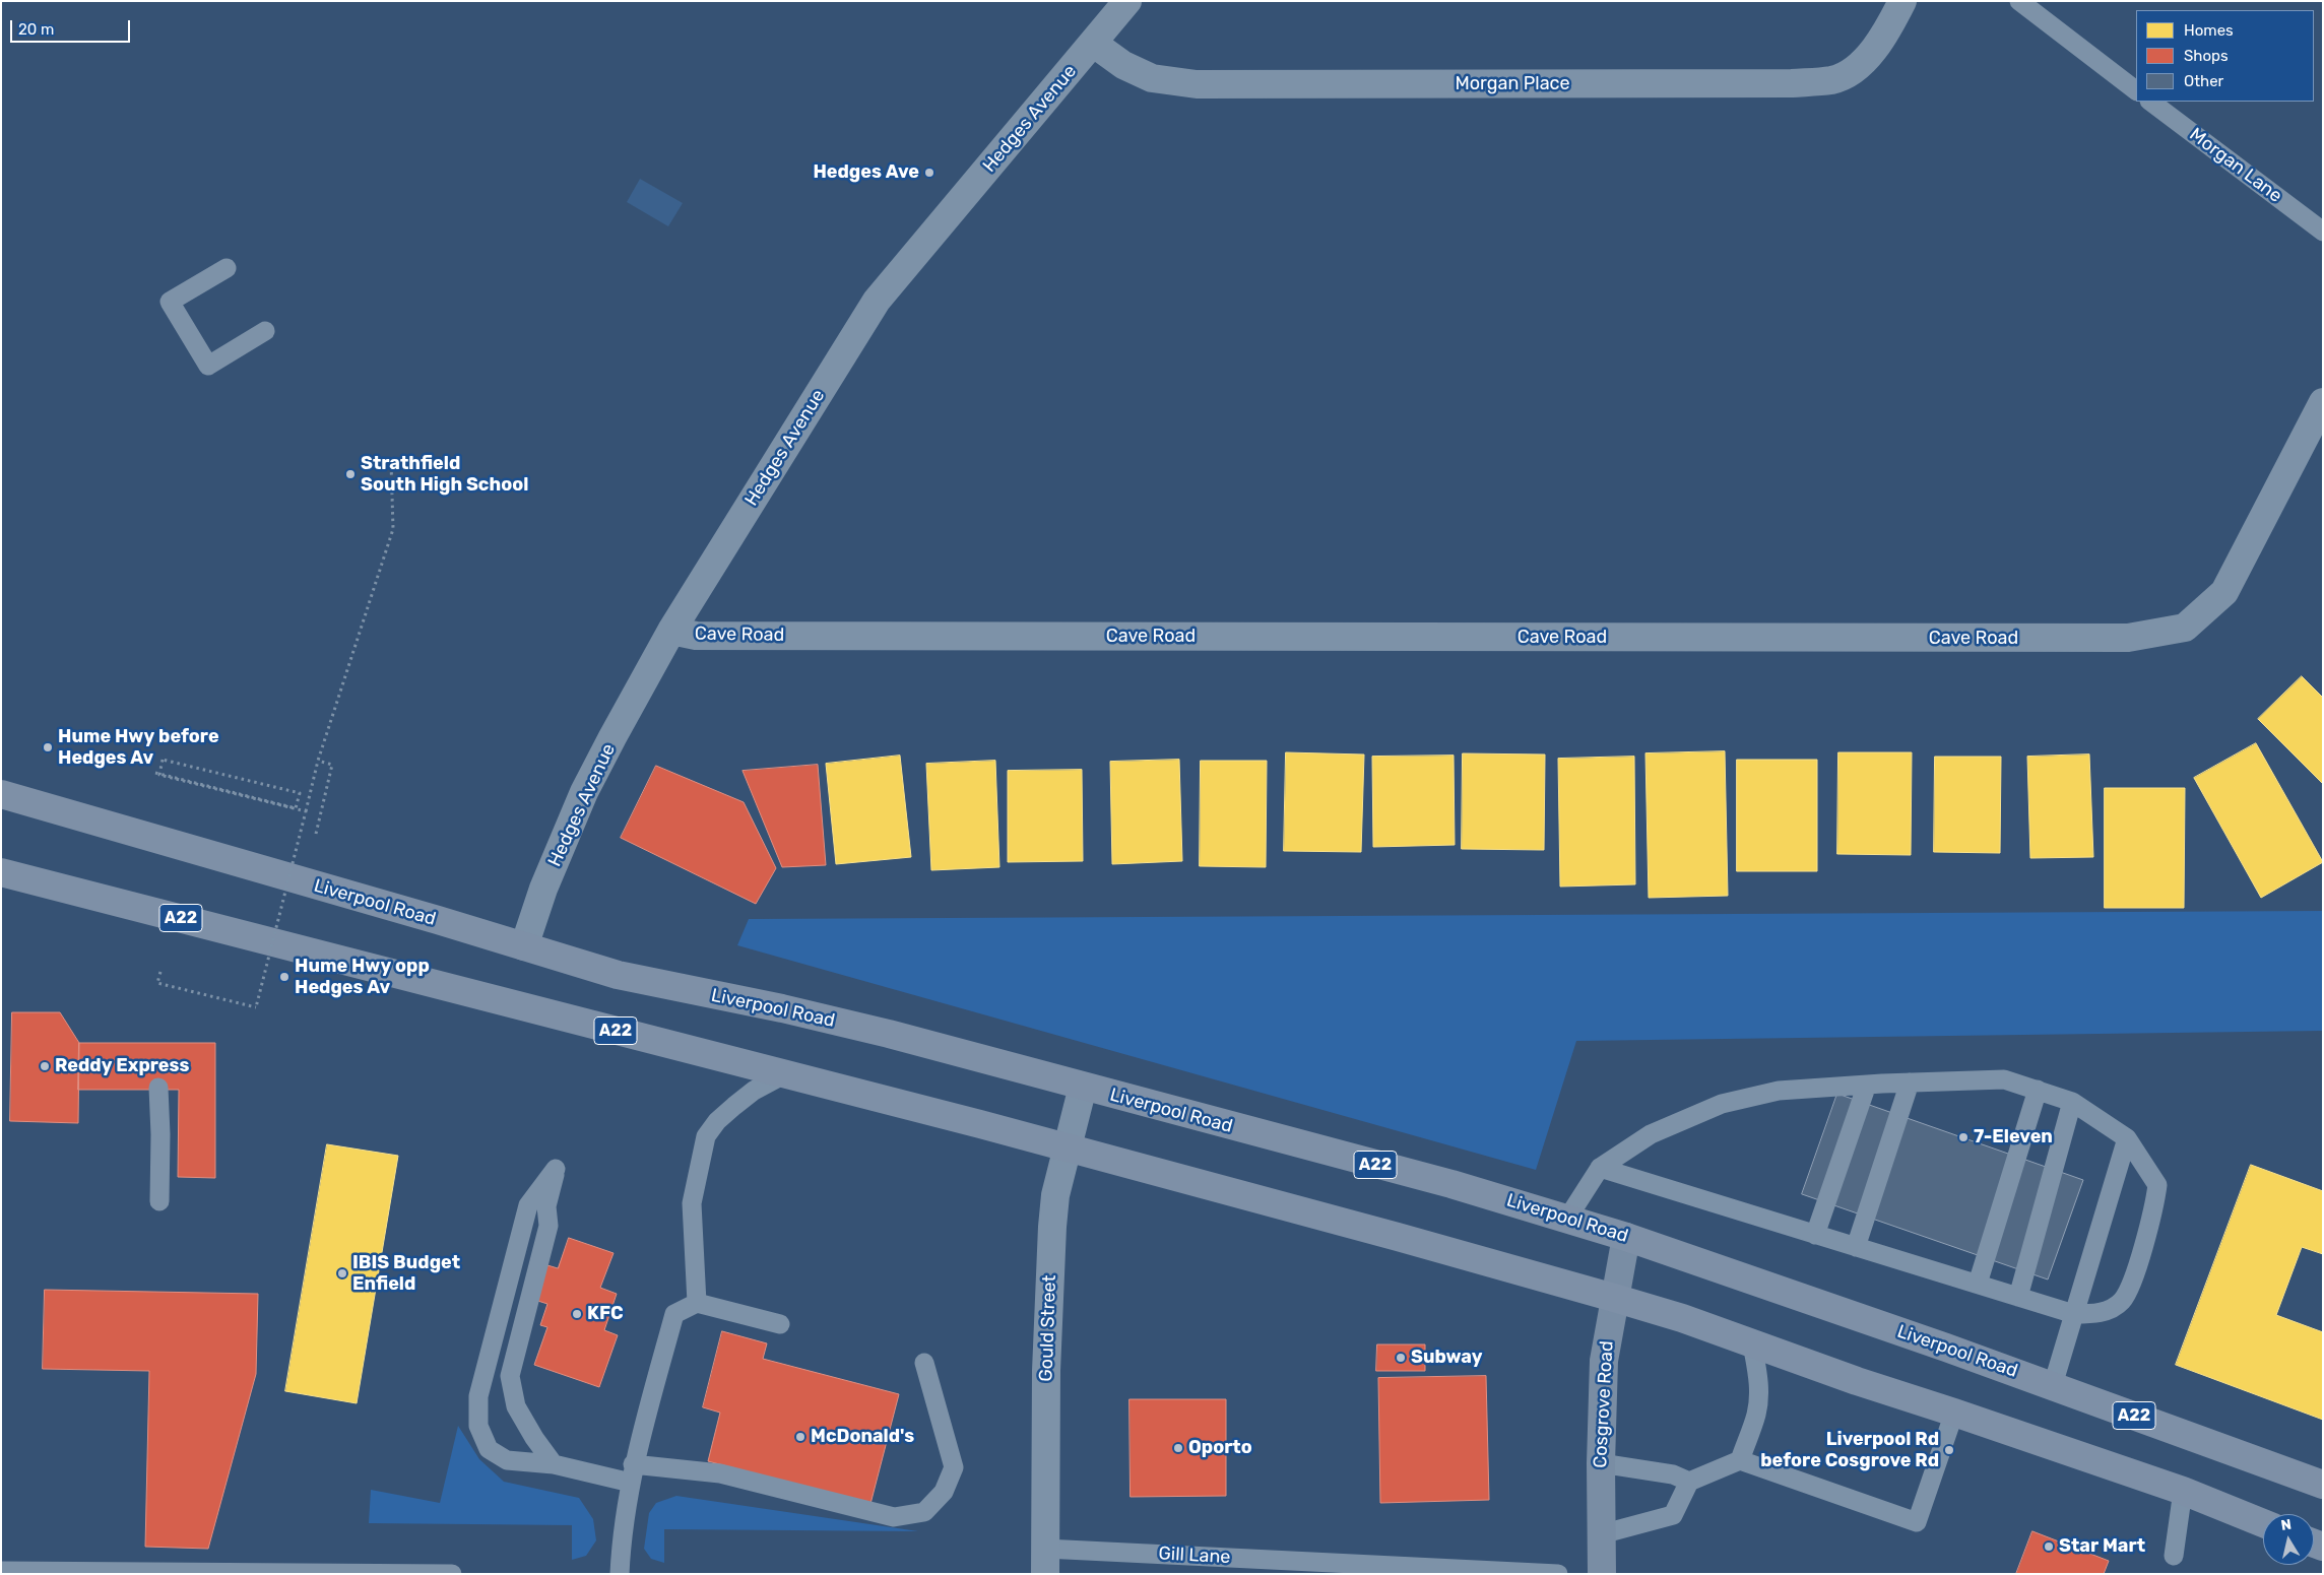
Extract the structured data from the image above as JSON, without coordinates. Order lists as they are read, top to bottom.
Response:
{
  "streets": {
    "highway": ["Liverpool Road", "A22"],
    "main road": ["Cosgrove Road"],
    "street": [
      "Morgan Place",
      "Hedges Avenue",
      "Cave Road",
      "Gould Street"
    ],
    "lane": ["Morgan Lane", "Gill Lane"]
  },
  "crossings": [
    ["Morgan Place", "Hedges Avenue"],
    ["Hedges Avenue", "Cave Road"],
    ["Hedges Avenue", "Liverpool Road"],
    ["Liverpool Road", "Gould Street"],
    ["Liverpool Road", "Cosgrove Road"],
    ["A22", "Gould Street"],
    ["A22", "Cosgrove Road"],
    ["Gould Street", "Gill Lane"]
  ],
  "places": [
    "Hedges Ave",
    "Strathfield South High School",
    "Hume Hwy before Hedges Av",
    "Hume Hwy opp Hedges Av",
    "Reddy Express",
    "7-Eleven",
    "IBIS Budget Enfield",
    "KFC",
    "Subway",
    "McDonald's",
    "Oporto",
    "Liverpool Rd before Cosgrove Rd",
    "Star Mart"
  ],
  "legend": ["Homes", "Shops", "Other"],
  "scale_bar": "20 m",
  "north": "top"
}
